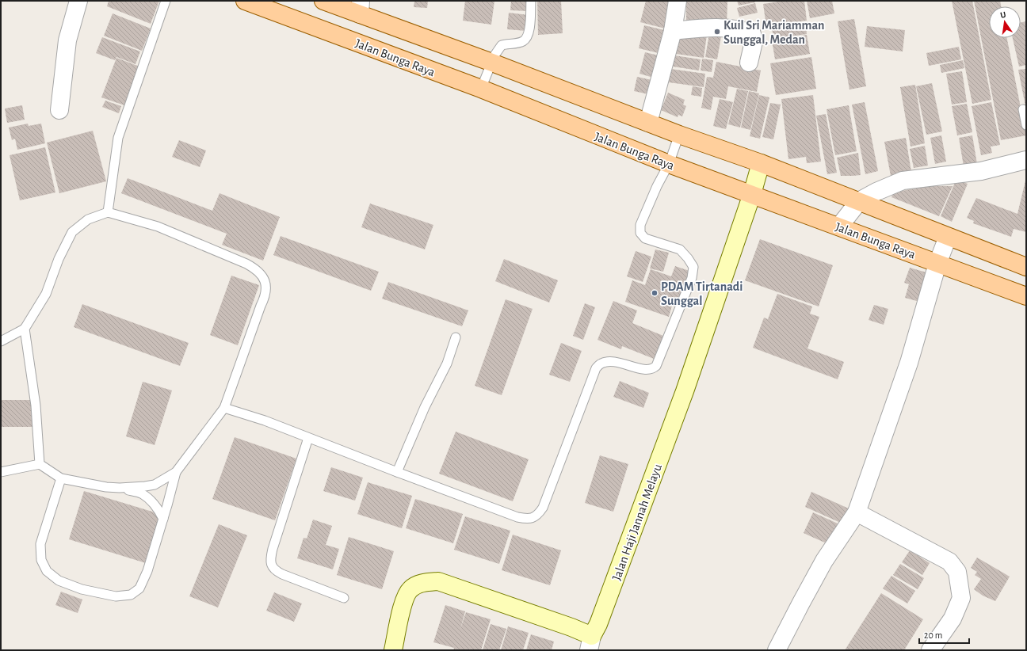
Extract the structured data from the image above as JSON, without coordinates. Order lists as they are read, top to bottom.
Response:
{
  "streets": {
    "main road": ["Jalan Bunga Raya", "Jalan Haji Jannah Melayu"]
  },
  "crossings": [
    ["Jalan Bunga Raya", "Jalan Haji Jannah Melayu"]
  ],
  "places": ["Kuil Sri Mariamman Sunggal, Medan", "PDAM Tirtanadi Sunggal"],
  "scale_bar": "20 m",
  "north": "top"
}
